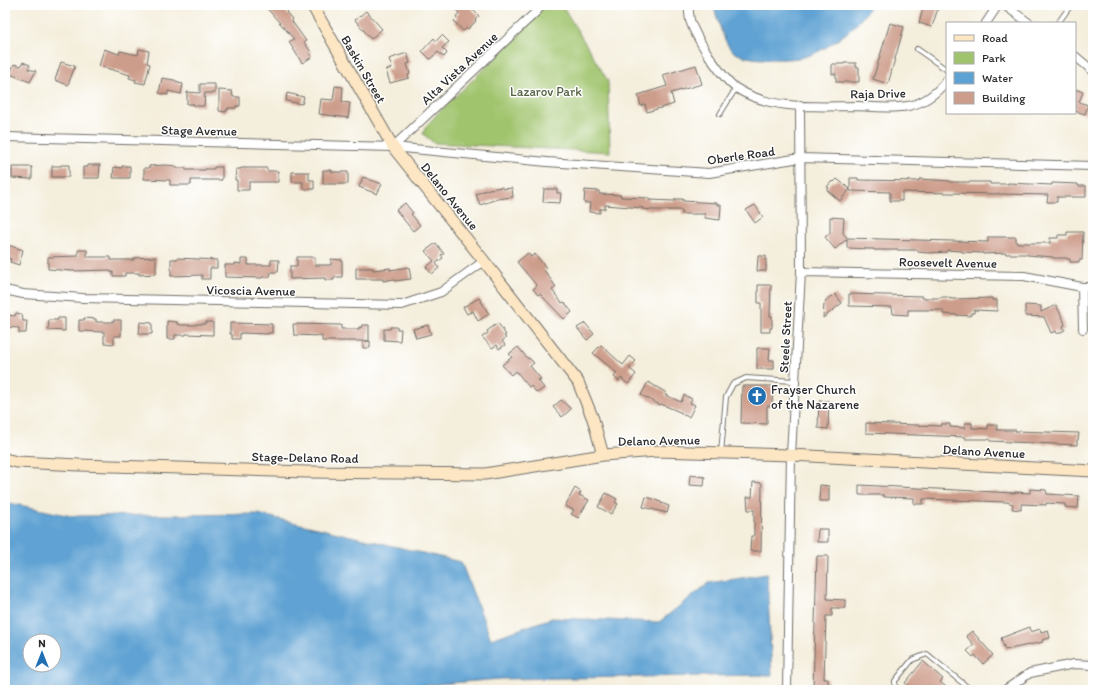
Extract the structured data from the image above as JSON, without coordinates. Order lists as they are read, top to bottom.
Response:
{
  "streets": {
    "main road": ["Baskin Street", "Delano Avenue", "Stage-Delano Road"],
    "street": [
      "Alta Vista Avenue",
      "Raja Drive",
      "Stage Avenue",
      "Oberle Road",
      "Roosevelt Avenue",
      "Vicoscia Avenue",
      "Steele Street"
    ]
  },
  "crossings": [
    ["Alta Vista Avenue", "Baskin Street"],
    ["Alta Vista Avenue", "Stage Avenue"],
    ["Alta Vista Avenue", "Oberle Road"],
    ["Alta Vista Avenue", "Delano Avenue"],
    ["Baskin Street", "Stage Avenue"],
    ["Baskin Street", "Oberle Road"],
    ["Baskin Street", "Delano Avenue"],
    ["Raja Drive", "Steele Street"],
    ["Stage Avenue", "Oberle Road"],
    ["Stage Avenue", "Delano Avenue"],
    ["Oberle Road", "Delano Avenue"],
    ["Oberle Road", "Steele Street"],
    ["Delano Avenue", "Vicoscia Avenue"],
    ["Delano Avenue", "Steele Street"],
    ["Delano Avenue", "Stage-Delano Road"],
    ["Roosevelt Avenue", "Steele Street"]
  ],
  "parks": ["Lazarov Park"],
  "places": {
    "church": ["Frayser Church of the Nazarene"]
  },
  "legend": [
    "Road",
    "Park",
    "Water",
    "Building"
  ],
  "north": "top"
}
